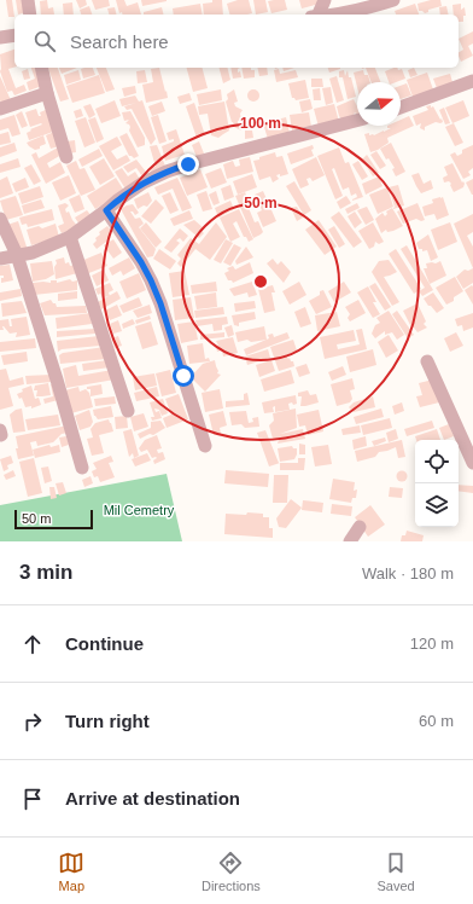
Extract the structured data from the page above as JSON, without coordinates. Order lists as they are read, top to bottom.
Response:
{
  "parks": ["Mil Cemetry"],
  "scale_bar": "50 m",
  "north": "right",
  "page": {
    "search": "Search here",
    "scale": "50 m",
    "heading": ["3 min", "Walk · 180 m"],
    "list": [
      ["Continue", "120 m"],
      ["Turn right", "60 m"],
      "Arrive at destination"
    ],
    "nav": ["Map", "Directions", "Saved"]
  },
  "rings": ["100 m", "50 m"]
}
